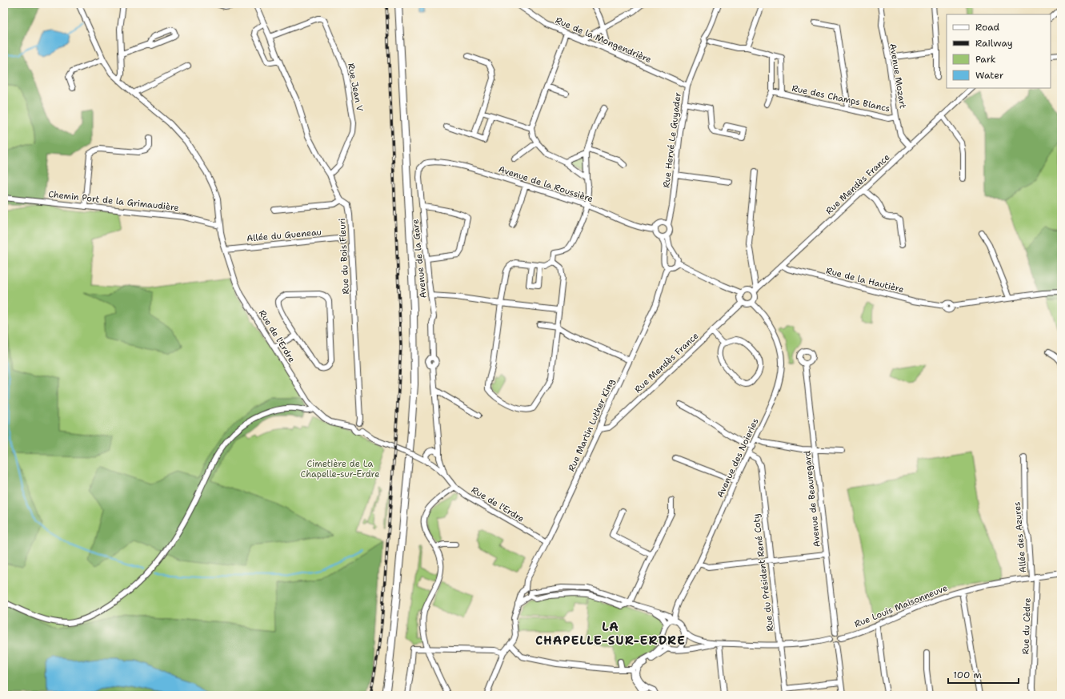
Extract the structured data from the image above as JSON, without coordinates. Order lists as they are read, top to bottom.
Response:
{
  "streets": {
    "street": [
      "Rue de la Mongendrière",
      "Avenue Mozart",
      "Rue Jean V",
      "Rue des Champs Blancs",
      "Rue Hervé Le Guyader",
      "Avenue de la Roussière",
      "Rue Mendès France",
      "Chemin Port de la Grimaudière",
      "Allée du Gueneau",
      "Rue du Bois Fleuri",
      "Avenue de la Gare",
      "Rue de la Hautière",
      "Rue de l'Erdre",
      "Rue Martin Luther King",
      "Avenue des Noieries",
      "Avenue de Beauregard",
      "Allée des Azures",
      "Rue du Président René Coty",
      "Rue Louis Maisonneuve",
      "Rue du Cèdre"
    ]
  },
  "crossings": [
    ["Rue de la Mongendrière", "Rue Hervé Le Guyader"],
    ["Avenue Mozart", "Rue des Champs Blancs"],
    ["Avenue Mozart", "Rue Mendès France"],
    ["Rue Jean V", "Rue du Bois Fleuri"],
    ["Rue des Champs Blancs", "Rue Hervé Le Guyader"],
    ["Rue Hervé Le Guyader", "Avenue de la Roussière"],
    ["Rue Hervé Le Guyader", "Rue Martin Luther King"],
    ["Avenue de la Roussière", "Avenue de la Gare"],
    ["Avenue de la Roussière", "Rue Martin Luther King"],
    ["Rue Mendès France", "Rue de la Hautière"],
    ["Rue Mendès France", "Rue Martin Luther King"],
    ["Rue Mendès France", "Avenue des Noieries"],
    ["Chemin Port de la Grimaudière", "Rue de l'Erdre"],
    ["Allée du Gueneau", "Rue de l'Erdre"],
    ["Rue du Bois Fleuri", "Rue de l'Erdre"],
    ["Avenue de la Gare", "Rue de l'Erdre"],
    ["Rue de l'Erdre", "Rue Martin Luther King"],
    ["Avenue des Noieries", "Rue du Président René Coty"],
    ["Avenue de Beauregard", "Rue Louis Maisonneuve"],
    ["Allée des Azures", "Rue Louis Maisonneuve"],
    ["Allée des Azures", "Rue du Cèdre"],
    ["Rue Louis Maisonneuve", "Rue du Cèdre"]
  ],
  "districts": ["LA CHAPELLE-SUR-ERDRE"],
  "parks": ["Cimetière de La Chapelle-sur-Erdre"],
  "legend": [
    "Road",
    "Railway",
    "Park",
    "Water"
  ],
  "scale_bar": "100 m"
}
